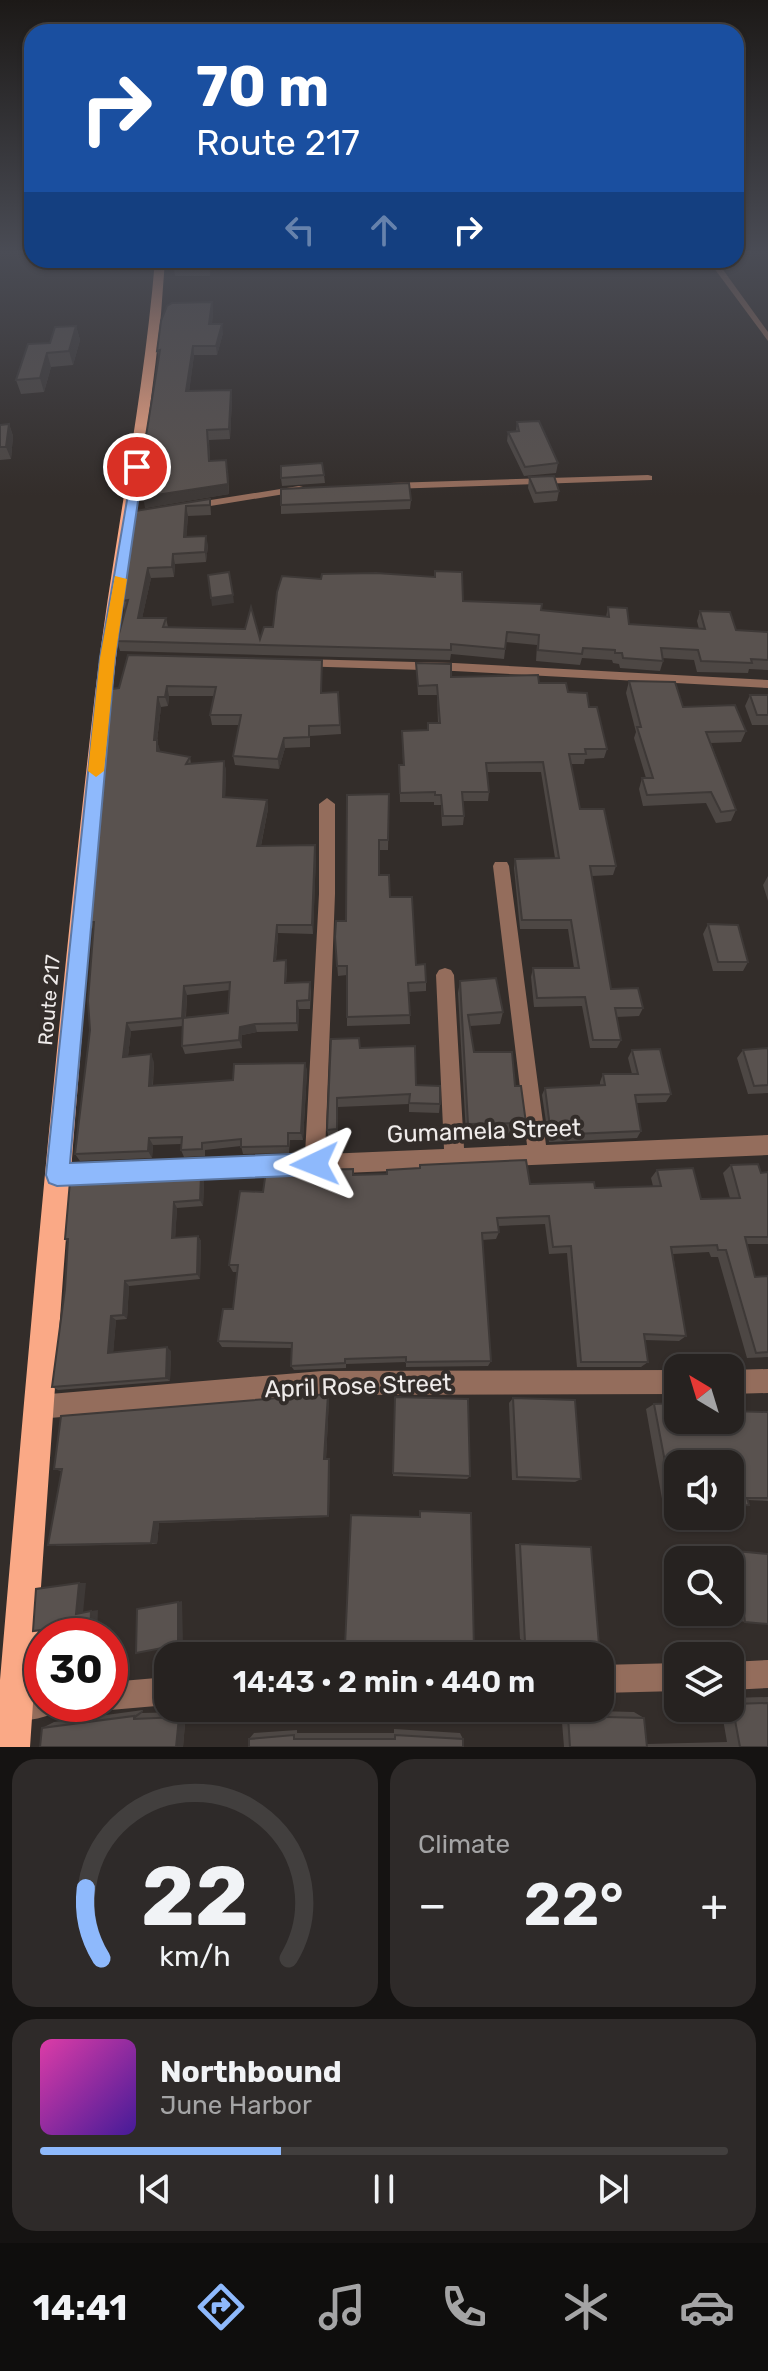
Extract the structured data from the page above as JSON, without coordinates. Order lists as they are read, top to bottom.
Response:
{
  "streets": {
    "main road": ["Route 217"],
    "street": ["Gumamela Street", "April Rose Street"]
  },
  "crossings": [
    ["Route 217", "Gumamela Street"],
    ["Route 217", "April Rose Street"]
  ],
  "north": "top left",
  "page": {
    "turn": ["70 m", "Route 217"],
    "limit": "30",
    "trip": "14:43 · 2 min · 440 m",
    "tile": "Climate",
    "heat": ["−", "22°", "+"],
    "song": ["Northbound", "June Harbor"],
    "tabs": "14:41",
    "gauge": ["22", "km/h"]
  }
}
